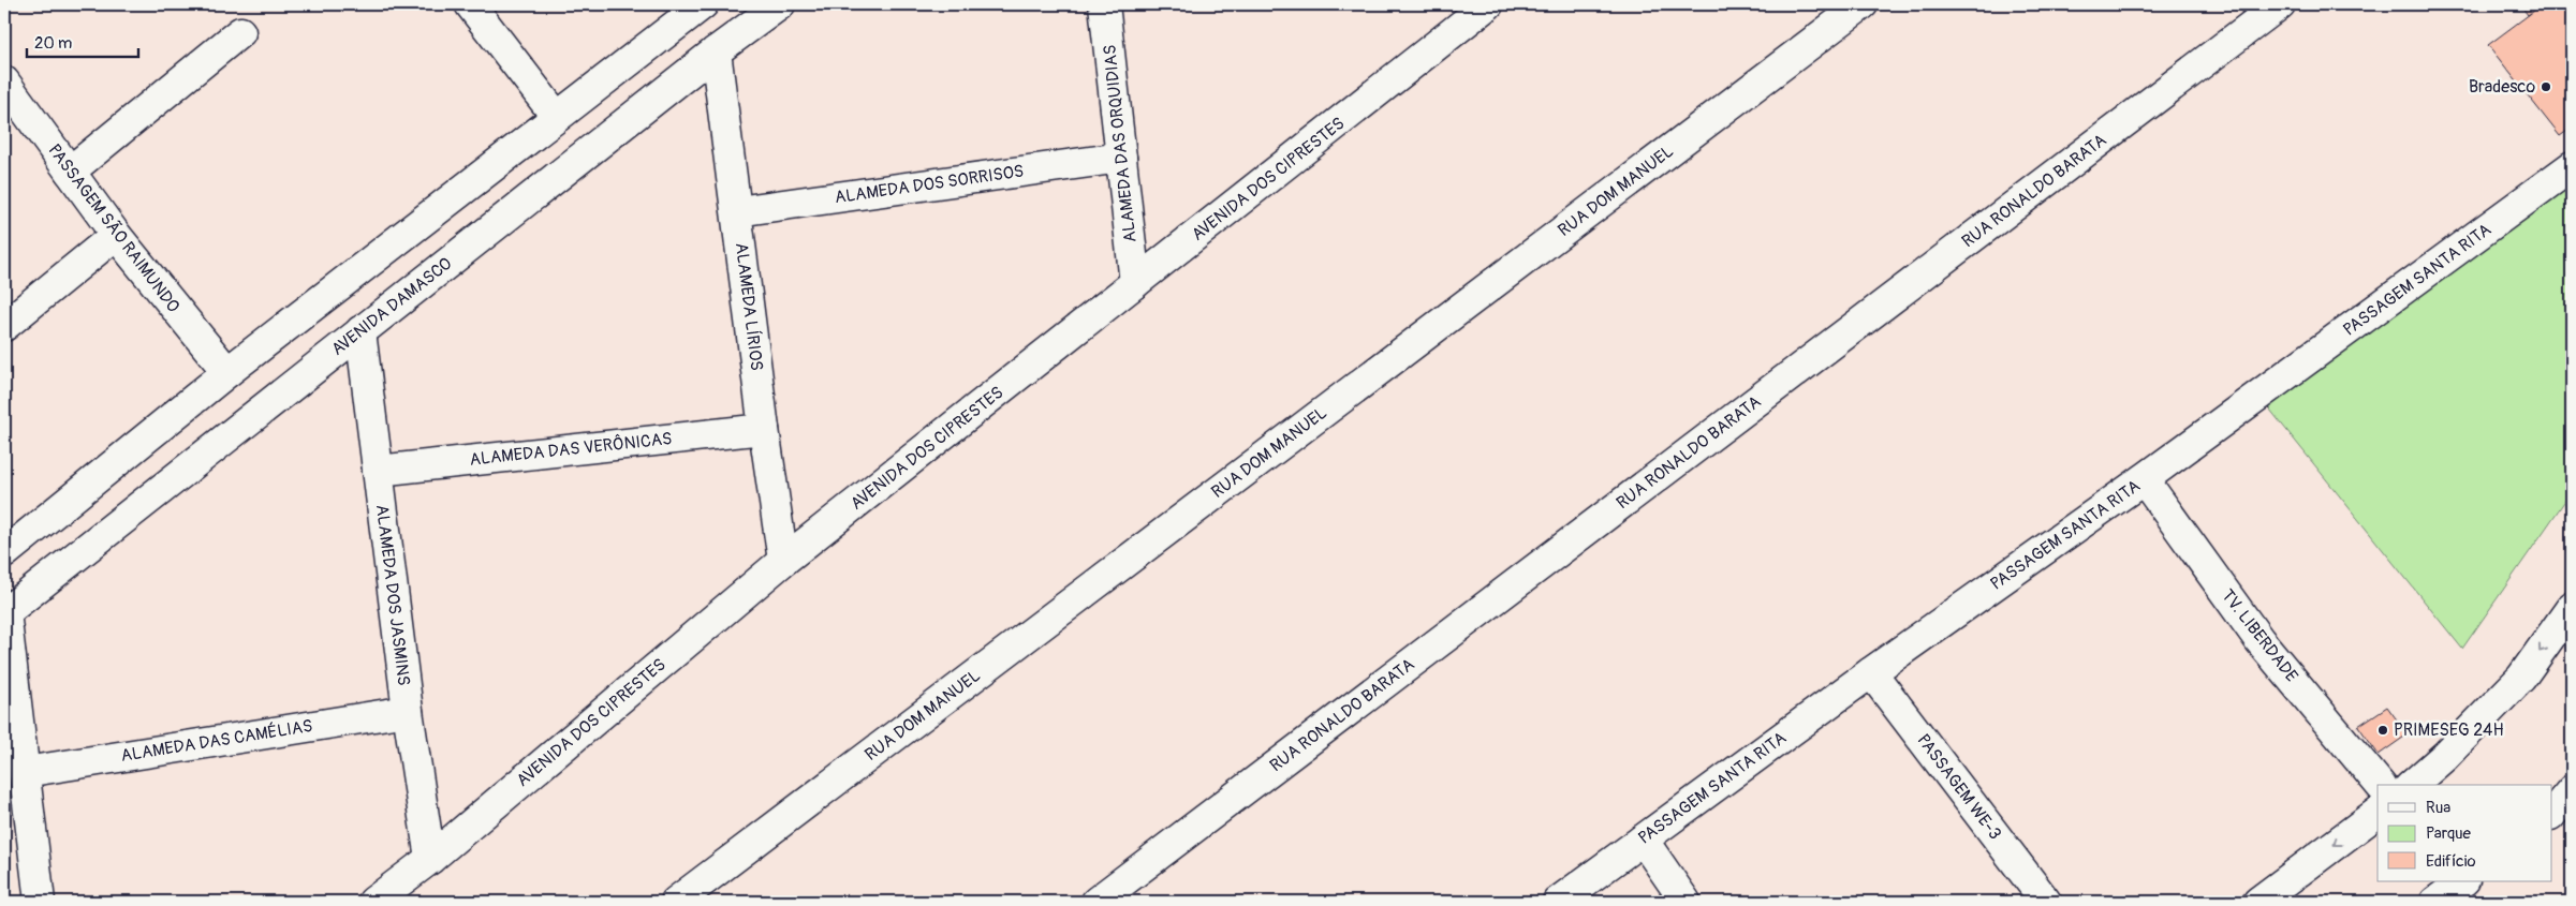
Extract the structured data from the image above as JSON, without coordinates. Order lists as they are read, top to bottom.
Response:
{
  "streets": {
    "street": [
      "ALAMEDA DAS ORQUIDIAS",
      "AVENIDA DOS CIPRESTES",
      "ALAMEDA DOS SORRISOS",
      "RUA DOM MANUEL",
      "RUA RONALDO BARATA",
      "PASSAGEM SÃO RAIMUNDO",
      "PASSAGEM SANTA RITA",
      "AVENIDA DAMASCO",
      "ALAMEDA LÍRIOS",
      "ALAMEDA DAS VERÔNICAS",
      "ALAMEDA DOS JASMINS",
      "TV. LIBERDADE",
      "ALAMEDA DAS CAMÉLIAS",
      "PASSAGEM WE-3"
    ]
  },
  "crossings": [
    ["ALAMEDA DAS ORQUIDIAS", "AVENIDA DOS CIPRESTES"],
    ["ALAMEDA DAS ORQUIDIAS", "ALAMEDA DOS SORRISOS"],
    ["AVENIDA DOS CIPRESTES", "ALAMEDA LÍRIOS"],
    ["AVENIDA DOS CIPRESTES", "ALAMEDA DOS JASMINS"],
    ["ALAMEDA DOS SORRISOS", "ALAMEDA LÍRIOS"],
    ["PASSAGEM SANTA RITA", "TV. LIBERDADE"],
    ["PASSAGEM SANTA RITA", "PASSAGEM WE-3"],
    ["AVENIDA DAMASCO", "ALAMEDA LÍRIOS"],
    ["AVENIDA DAMASCO", "ALAMEDA DOS JASMINS"],
    ["ALAMEDA LÍRIOS", "ALAMEDA DAS VERÔNICAS"],
    ["ALAMEDA DAS VERÔNICAS", "ALAMEDA DOS JASMINS"],
    ["ALAMEDA DOS JASMINS", "ALAMEDA DAS CAMÉLIAS"]
  ],
  "places": ["Bradesco", "PRIMESEG 24H"],
  "legend": ["Rua", "Parque", "Edifício"],
  "scale_bar": "20 m"
}
